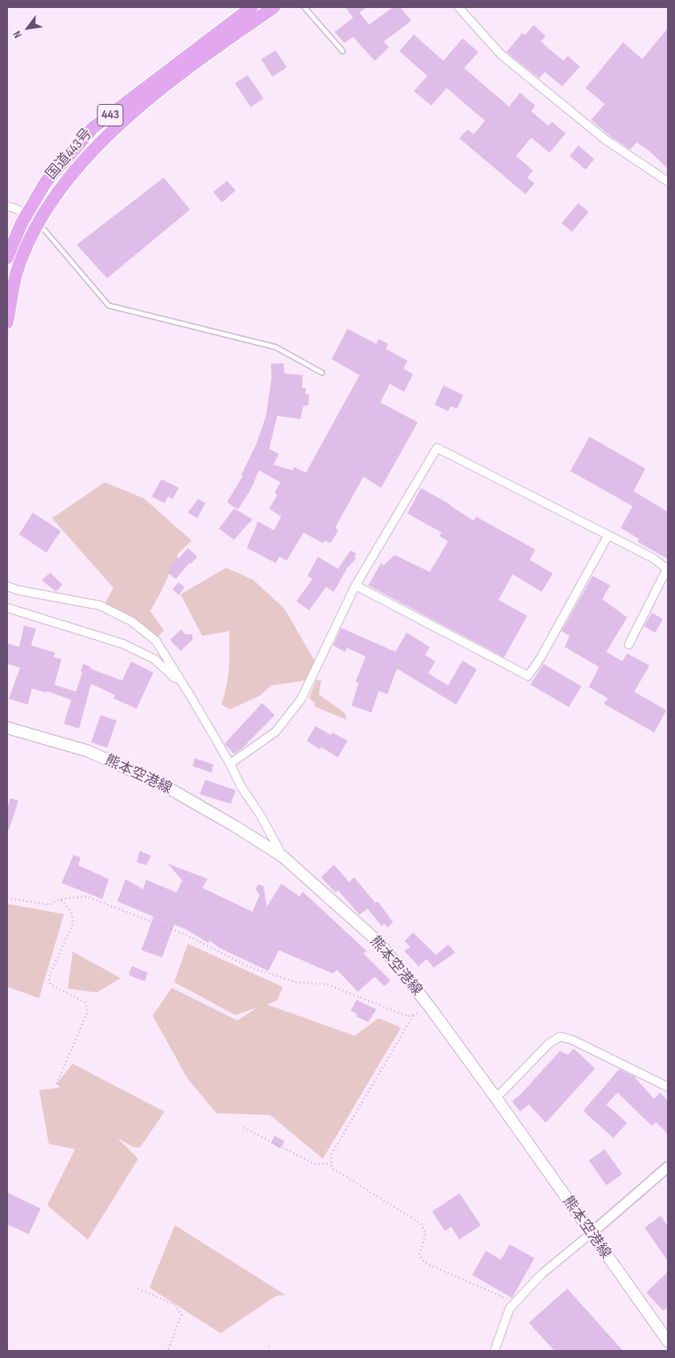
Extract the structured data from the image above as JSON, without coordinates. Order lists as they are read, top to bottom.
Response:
{
  "streets": {
    "highway": ["443", "国道443号"],
    "main road": ["熊本空港線"]
  },
  "north": "bottom left"
}
